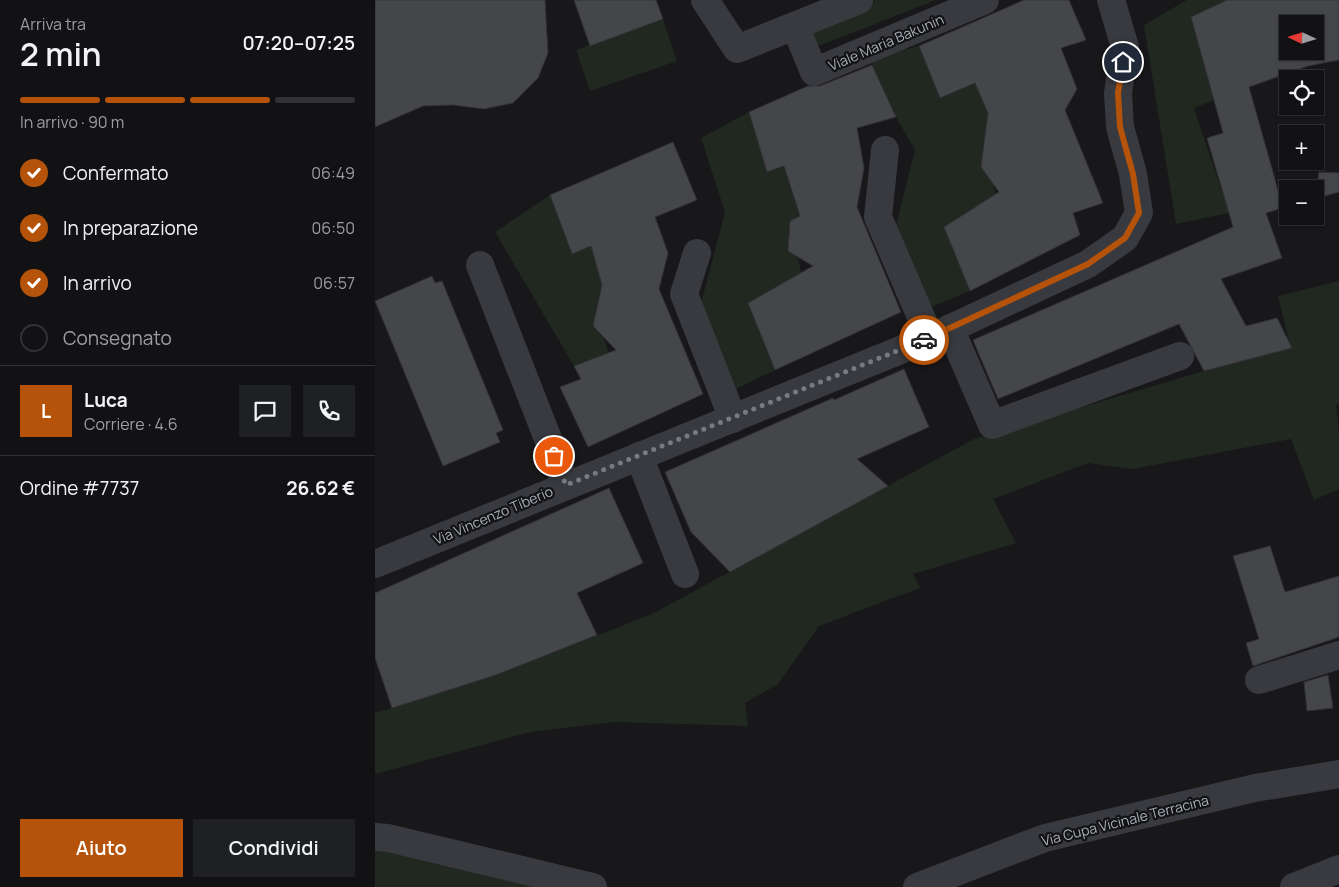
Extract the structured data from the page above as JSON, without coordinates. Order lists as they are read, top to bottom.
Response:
{
  "streets": {
    "street": ["Viale Maria Bakunin", "Via Vincenzo Tiberio", "Via Cupa Vicinale Terracina"]
  },
  "north": "left",
  "page": {
    "heading": ["2 min", "Arriva tra", "07:20–07:25"],
    "panel": [
      "Luca",
      "Corriere · 4.6",
      "Ordine #7737",
      "26.62 €"
    ],
    "map_buttons": ["+", "−"],
    "bar": "In arrivo · 90 m",
    "list": [
      ["Confermato", "06:49"],
      ["In preparazione", "06:50"],
      ["In arrivo", "06:57"],
      "Consegnato"
    ],
    "round": "L",
    "buttons": ["Aiuto", "Condividi"]
  }
}
